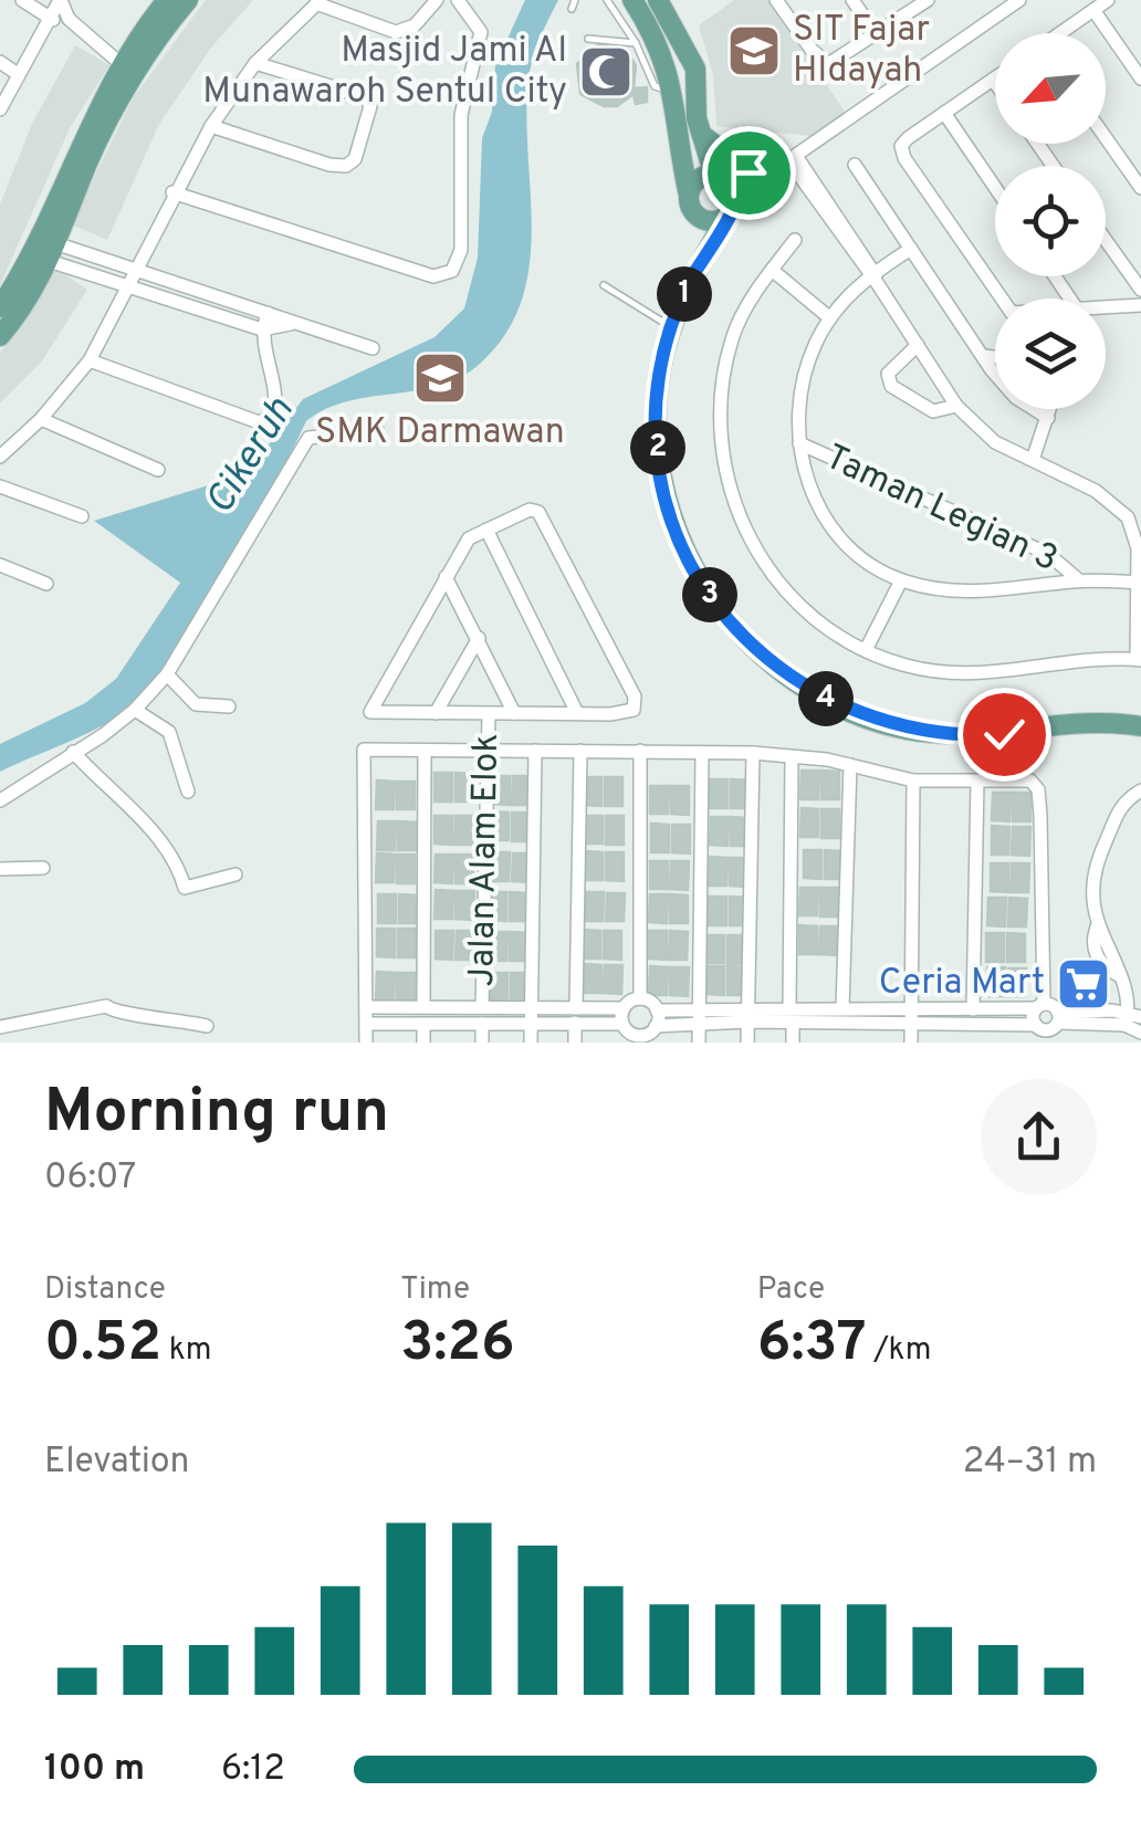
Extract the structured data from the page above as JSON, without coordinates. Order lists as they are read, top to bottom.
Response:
{
  "streets": {
    "street": ["Taman Legian 3", "Jalan Alam Elok"]
  },
  "water": ["Cikeruh"],
  "places": {
    "school or university": ["SIT Fajar HIdayah", "SMK Darmawan"],
    "mosque": ["Masjid Jami Al Munawaroh Sentul City"],
    "supermarket": ["Ceria Mart"]
  },
  "north": "bottom left",
  "page": {
    "pins": [
      "1",
      "2",
      "3",
      "4"
    ],
    "heading": ["Morning run", "06:07"],
    "stats": [
      ["Distance", "0.52 km"],
      ["Time", "3:26"],
      ["Pace", "6:37 /km"]
    ],
    "chart": ["Elevation", "24–31 m"],
    "list": [
      {
        "name": "100 m",
        "note": "6:12"
      }
    ]
  }
}
